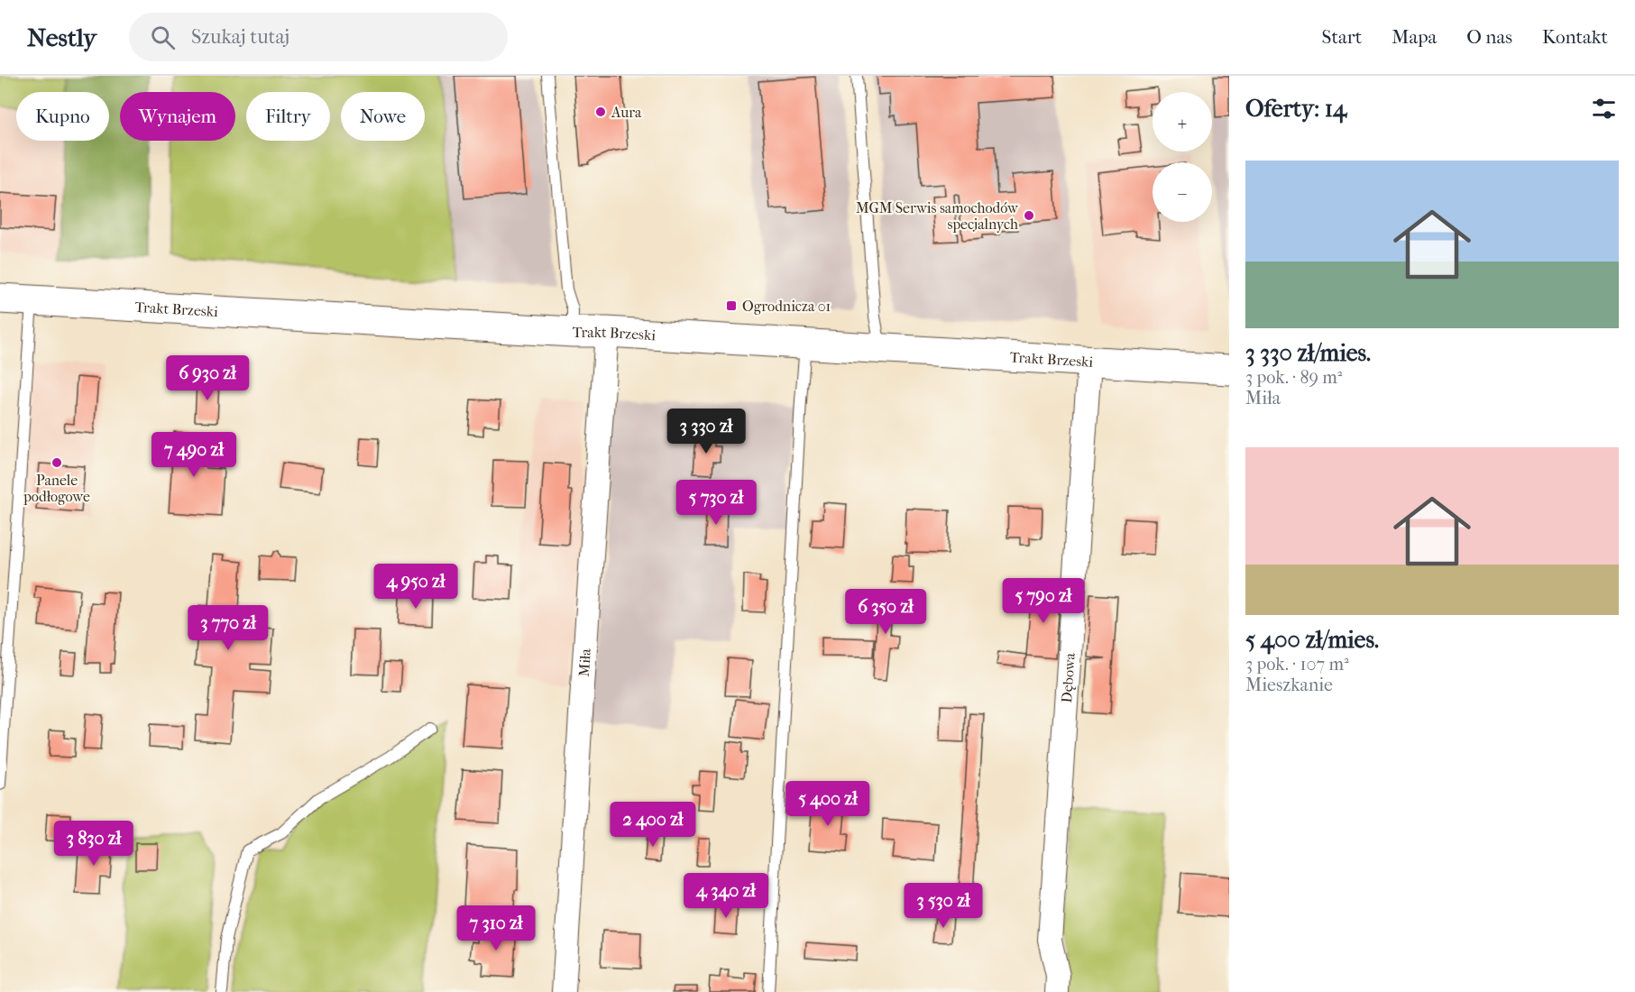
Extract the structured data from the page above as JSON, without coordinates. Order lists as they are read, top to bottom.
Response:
{
  "streets": {
    "main road": ["Trakt Brzeski"],
    "street": ["Miła", "Dębowa"]
  },
  "crossings": [
    ["Trakt Brzeski", "Miła"],
    ["Trakt Brzeski", "Dębowa"]
  ],
  "places": {
    "other": ["Aura", "MGM Serwis samochodów specjalnych", "Panele podłogowe"],
    "transit": ["Ogrodnicza 01"]
  },
  "page": {
    "header": "Nestly",
    "search": "Szukaj tutaj",
    "nav": [
      "Start",
      "Mapa",
      "O nas",
      "Kontakt"
    ],
    "heading": "Oferty: 14",
    "map_buttons": ["+", "−"],
    "chip": [
      "Kupno",
      "Wynajem",
      "Filtry",
      "Nowe"
    ],
    "list": [
      {
        "name": "3 330 zł/mies.",
        "note": "3 pok. · 89 m² · Miła"
      },
      {
        "name": "5 400 zł/mies.",
        "note": "3 pok. · 107 m² · Mieszkanie"
      }
    ],
    "price": [
      "6 930 zł",
      "3 330 zł",
      "7 490 zł",
      "5 730 zł",
      "4 950 zł",
      "5 790 zł",
      "6 350 zł",
      "3 770 zł",
      "5 400 zł",
      "2 400 zł",
      "3 830 zł",
      "4 340 zł",
      "3 530 zł",
      "7 310 zł"
    ]
  }
}
